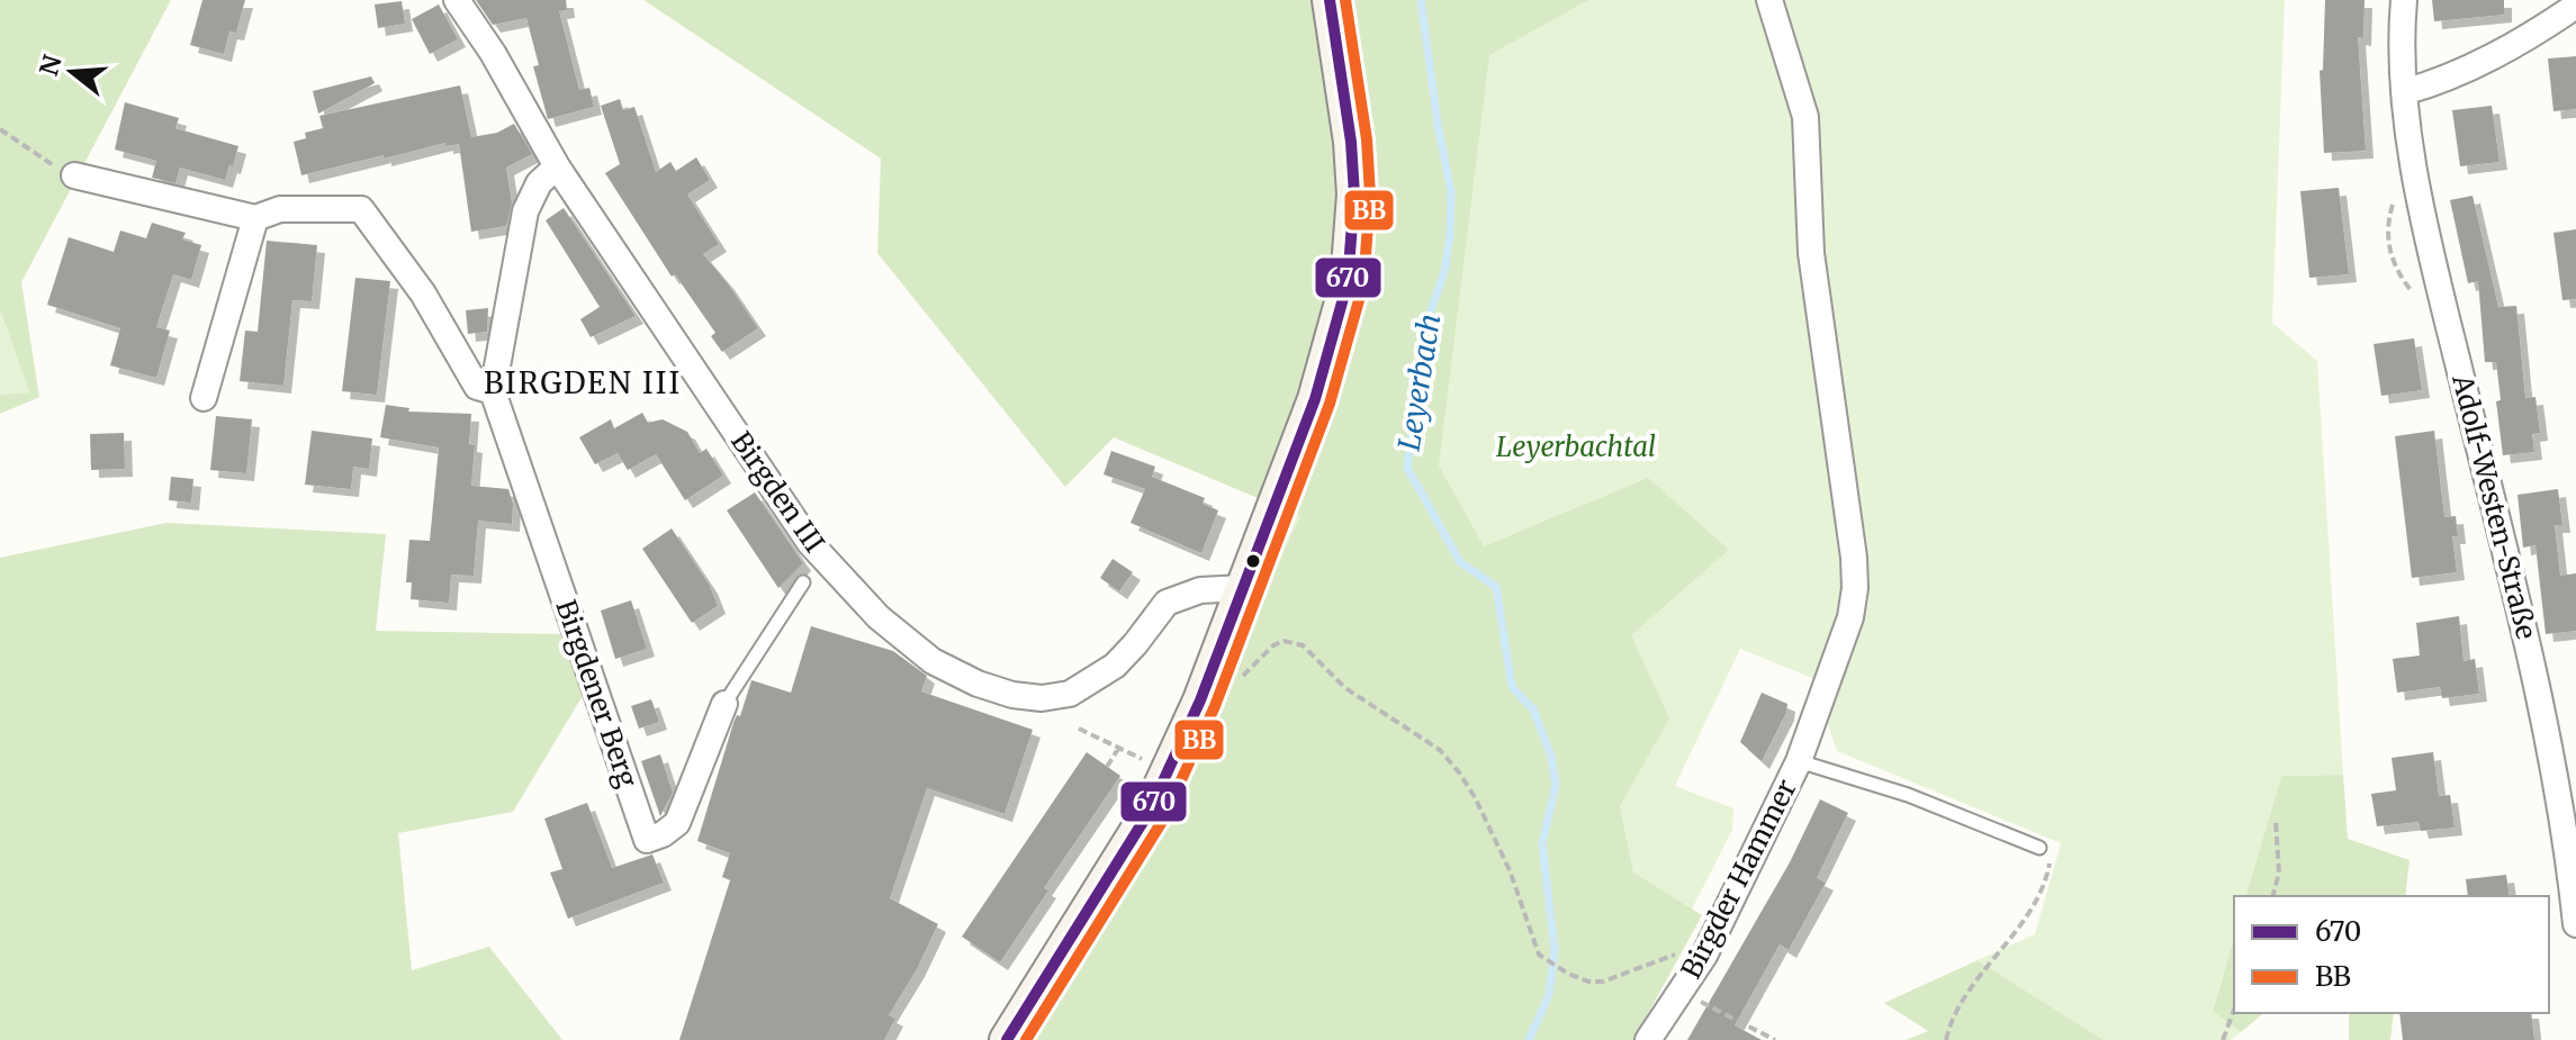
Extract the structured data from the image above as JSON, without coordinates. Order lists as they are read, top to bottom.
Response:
{
  "streets": {
    "street": [
      "Birgden III",
      "Adolf-Westen-Straße",
      "Birgdener Berg",
      "Birgder Hammer"
    ]
  },
  "crossings": [
    ["Birgden III", "Birgdener Berg"]
  ],
  "districts": ["BIRGDEN III"],
  "water": ["Leyerbach"],
  "parks": ["Leyerbachtal"],
  "lines": ["transit line 670", "transit line BB"],
  "legend": ["670", "BB"],
  "north": "left"
}
